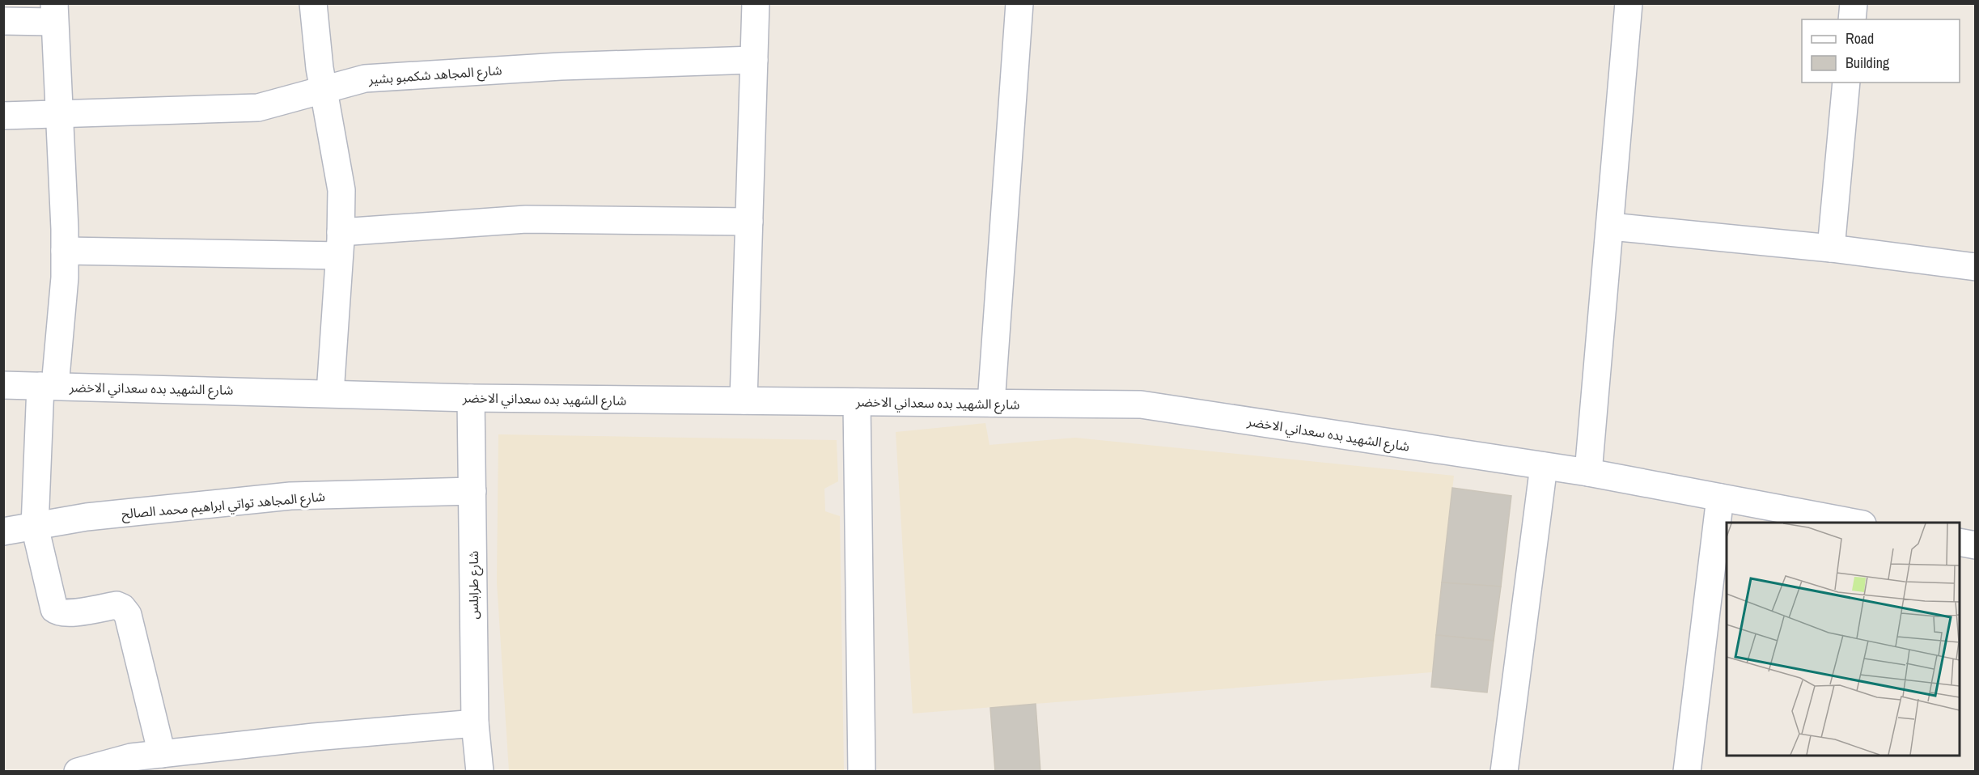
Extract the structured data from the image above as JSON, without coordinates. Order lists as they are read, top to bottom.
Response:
{
  "streets": {
    "street": [
      "شارع المجاهد شكمبو بشير",
      "شارع الشهيد بده سعداني الاخضر",
      "شارع المجاهد تواتي ابراهيم محمد الصالح",
      "شارع طرابلس"
    ]
  },
  "crossings": [
    ["شارع الشهيد بده سعداني الاخضر", "شارع طرابلس"],
    ["شارع المجاهد تواتي ابراهيم محمد الصالح", "شارع طرابلس"]
  ],
  "legend": ["Road", "Building"]
}
